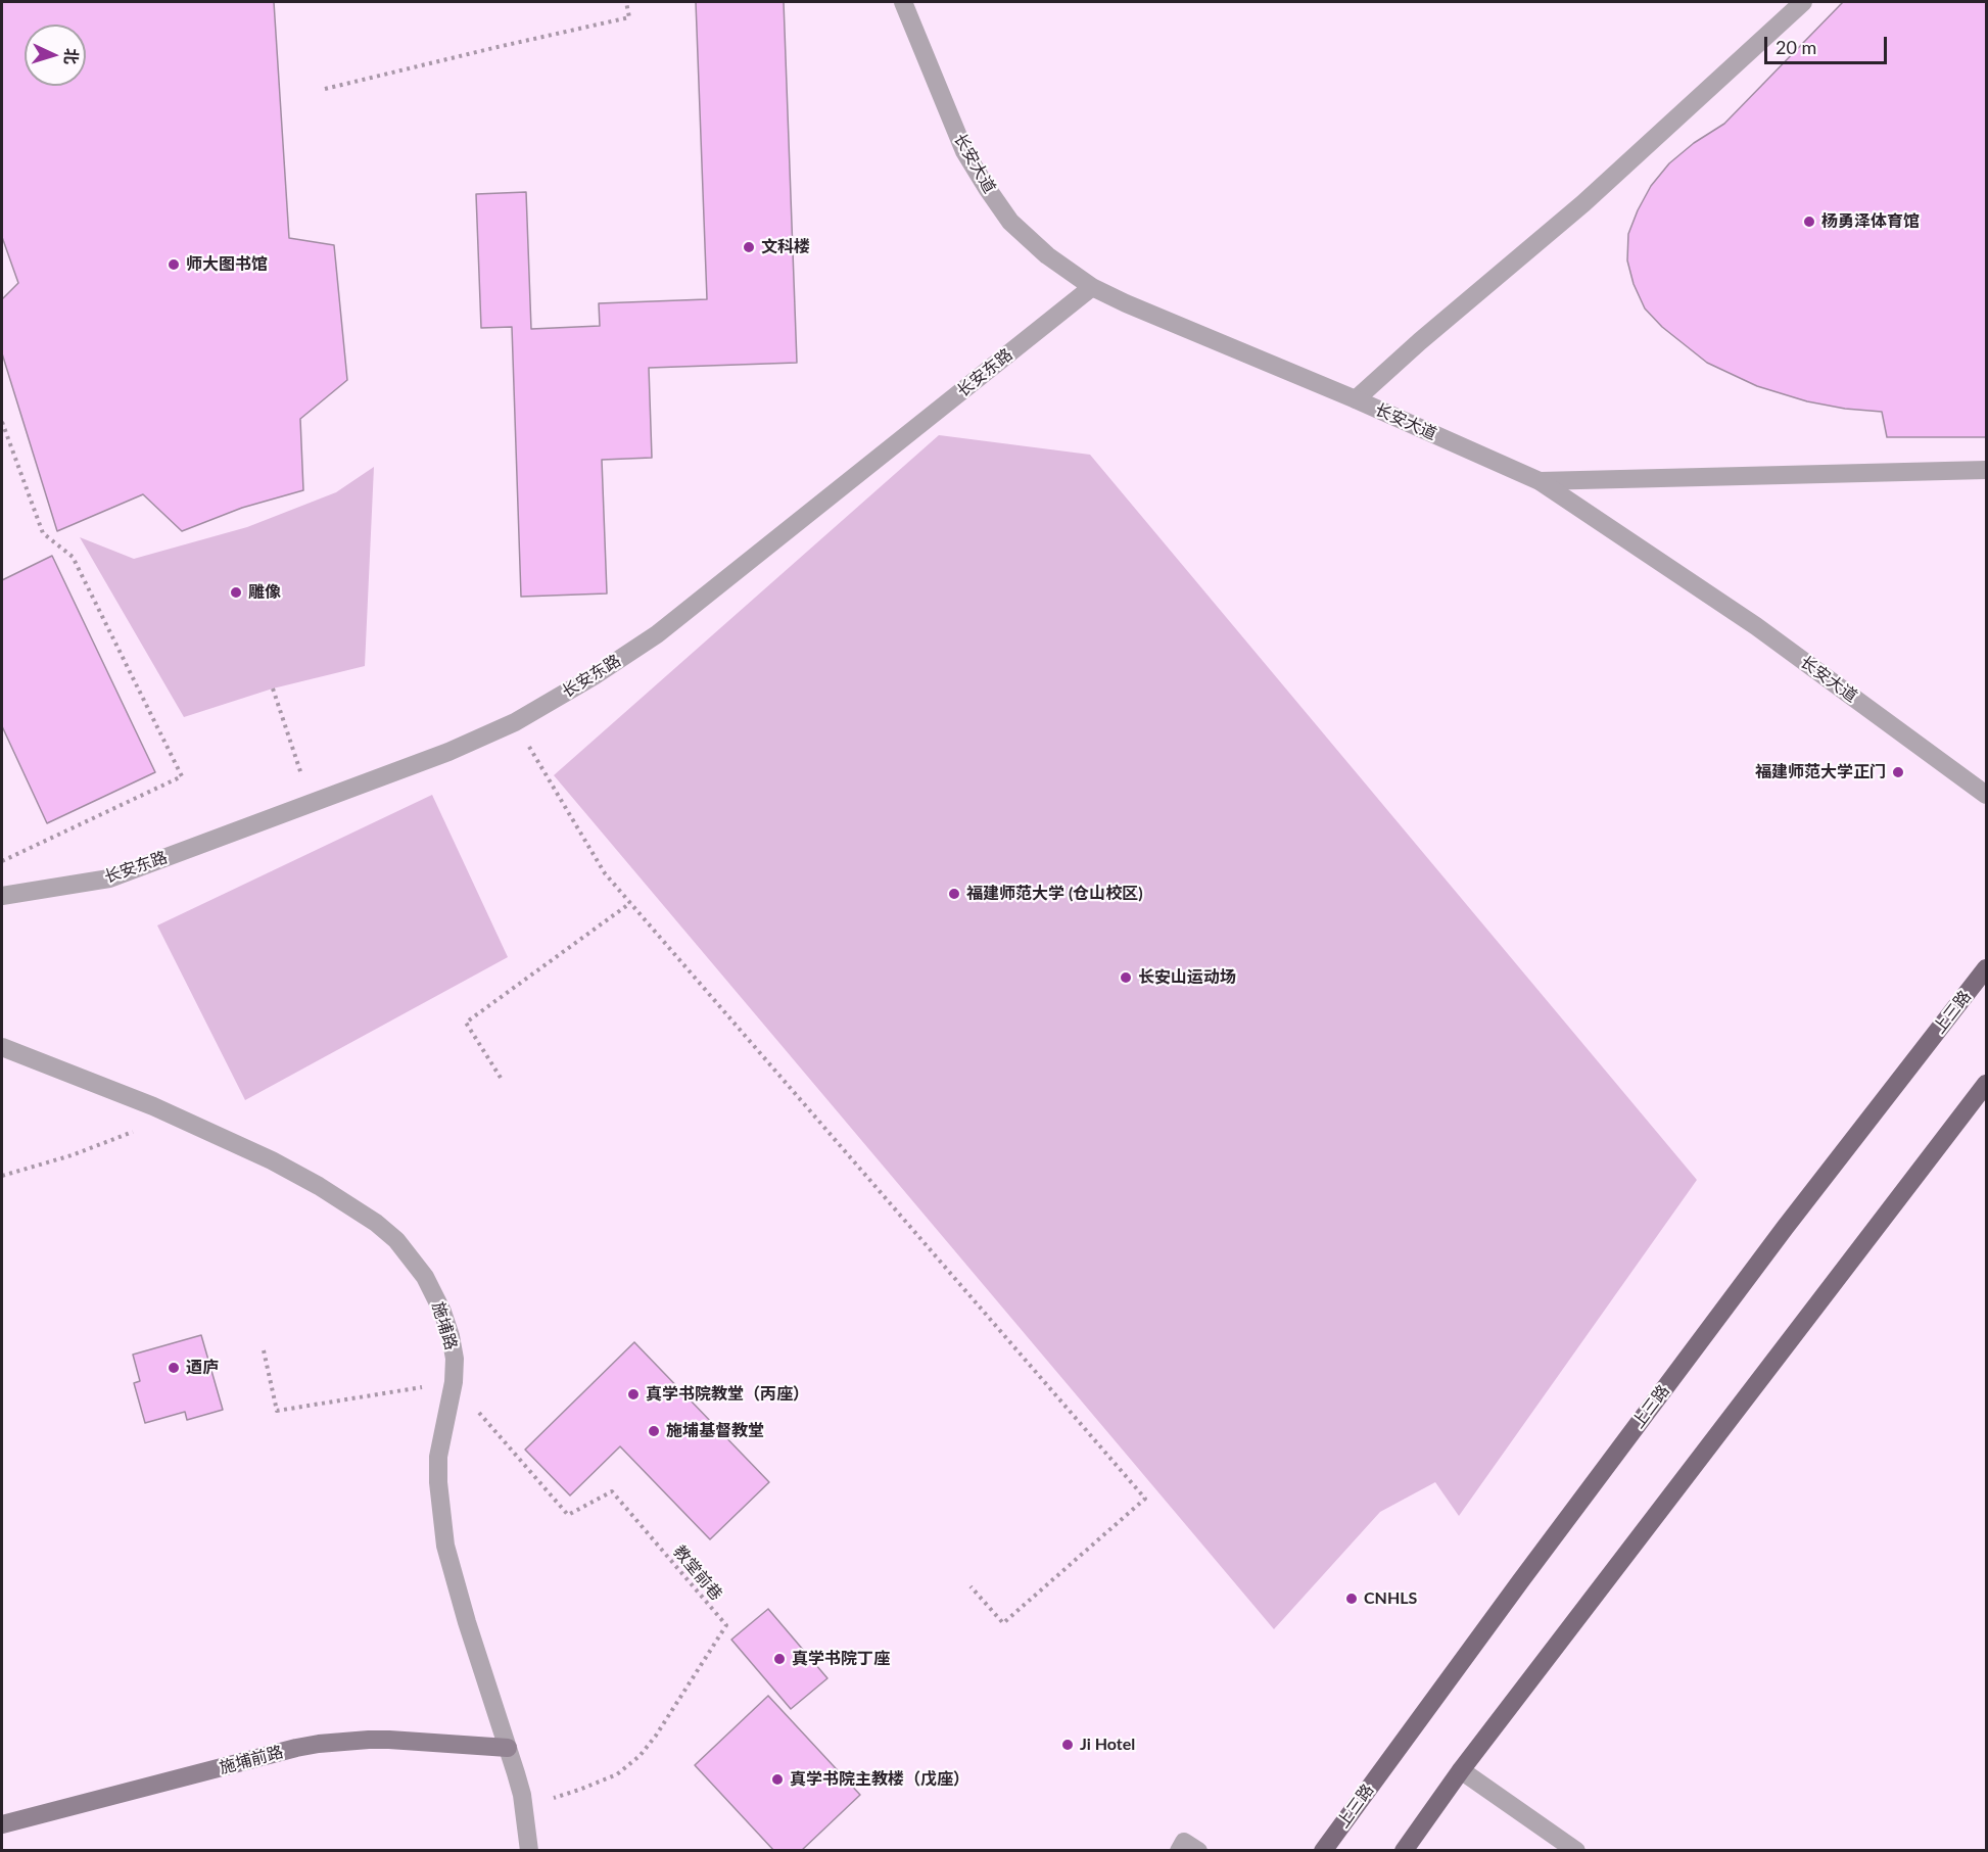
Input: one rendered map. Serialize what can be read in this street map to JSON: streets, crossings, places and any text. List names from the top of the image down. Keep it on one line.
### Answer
{"streets":{"main road":["上三路"],"street":["长安大道","长安东路","施埔路","施埔前路"],"path":["教堂前巷"]},"crossings":[["长安大道","长安东路"],["施埔路","教堂前巷"],["施埔路","施埔前路"]],"places":["杨勇泽体育馆","文科楼","师大图书馆","雕像","福建师范大学正门","福建师范大学 (仓山校区)","长安山运动场","迺庐","真学书院教堂（丙座）","施埔基督教堂","CNHLS","真学书院丁座","Ji Hotel","真学书院主教楼（戊座）"],"scale_bar":"20 m","north":"right"}
